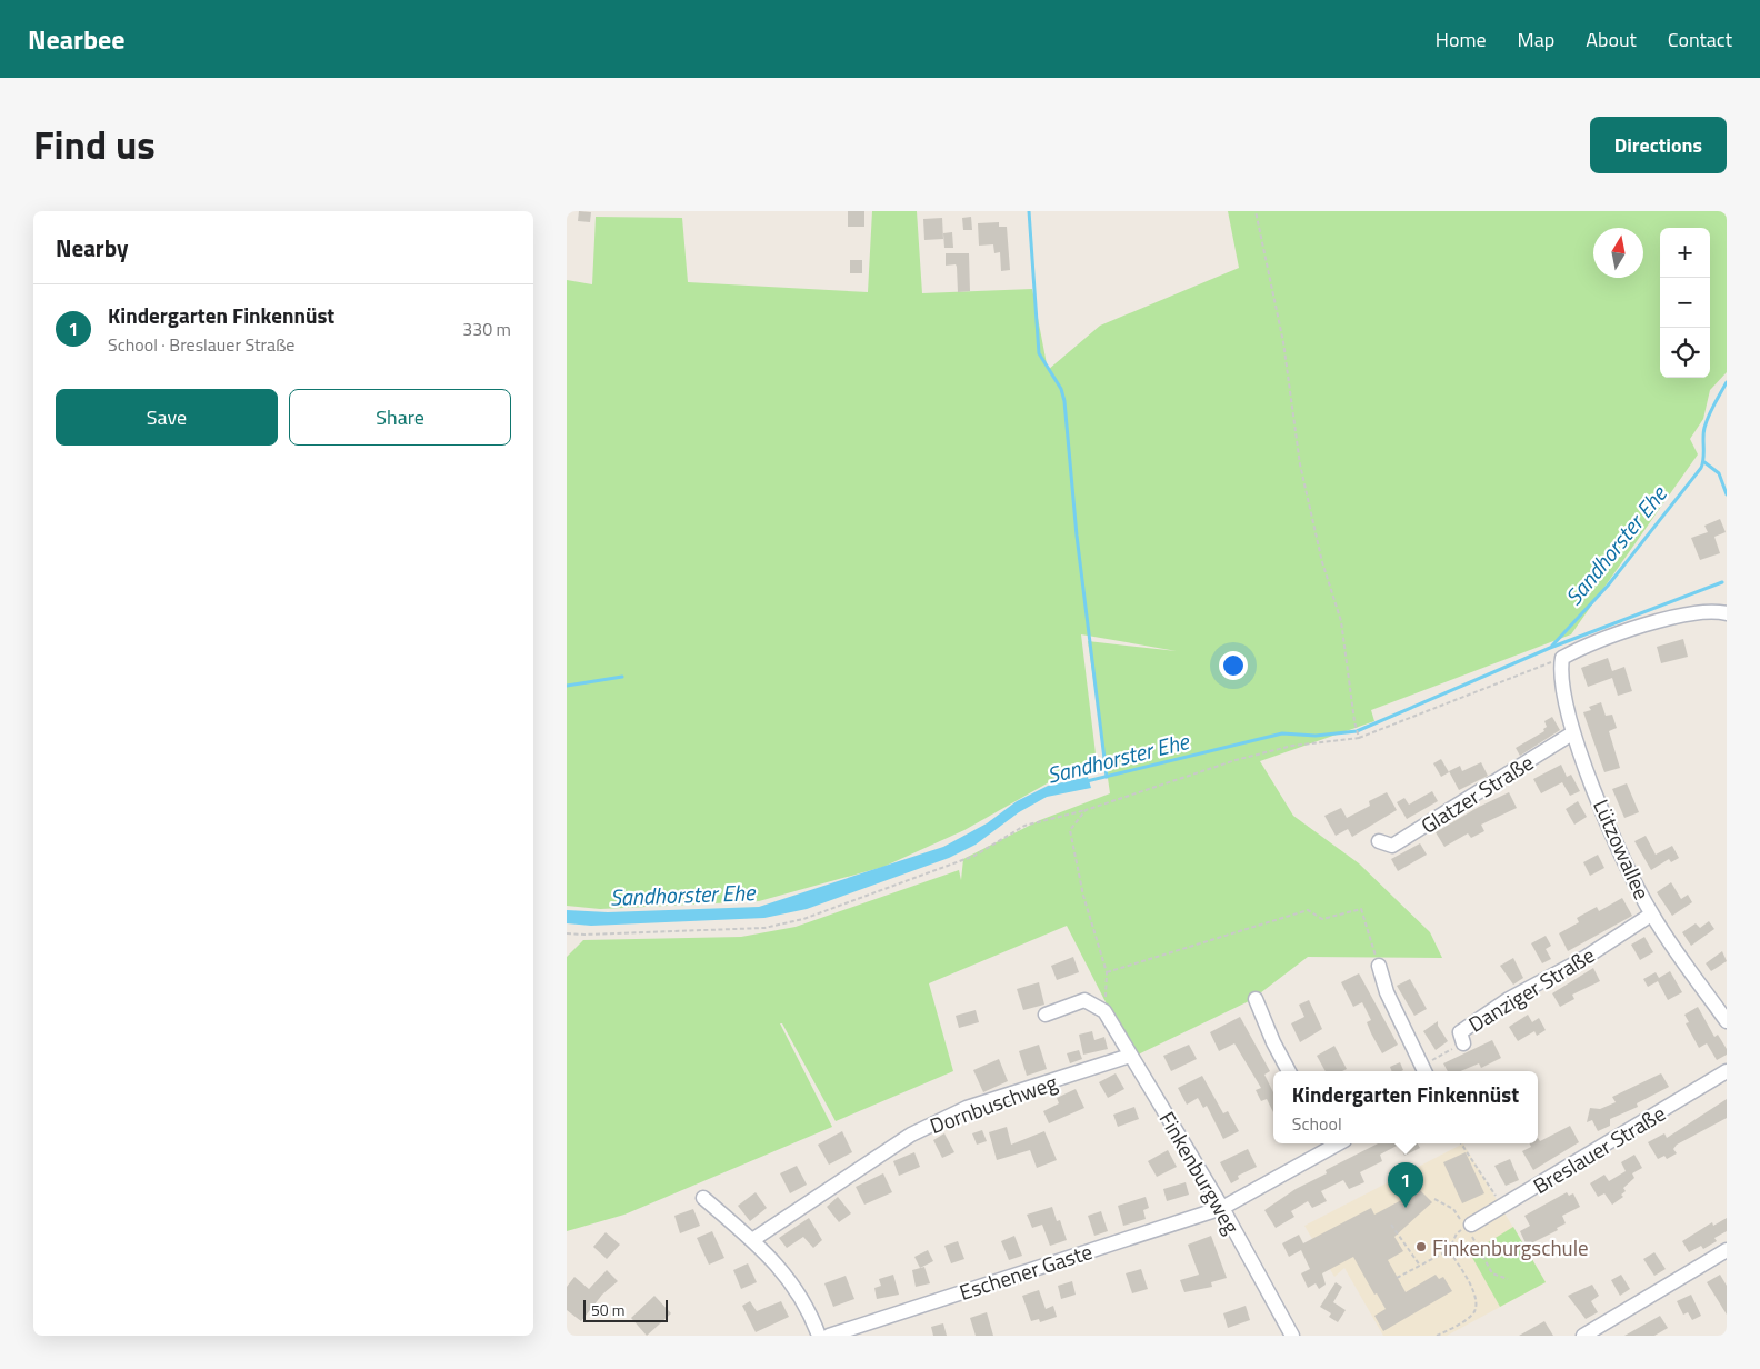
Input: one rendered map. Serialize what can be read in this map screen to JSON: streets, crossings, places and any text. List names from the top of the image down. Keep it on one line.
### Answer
{"streets":{"street":["Glatzer Straße","Lützowallee","Danziger Straße","Dornbuschweg","Breslauer Straße","Finkenburgweg","Eschener Gaste"]},"crossings":[["Glatzer Straße","Lützowallee"],["Lützowallee","Danziger Straße"],["Dornbuschweg","Finkenburgweg"],["Finkenburgweg","Eschener Gaste"]],"water":["Sandhorster Ehe"],"places":["Finkenburgschule"],"scale_bar":"50 m","north":"top","page":{"header":"Nearbee","nav":["Home","Map","About","Contact"],"title":"Find us","buttons":["Directions",["Save","Share"]],"heading":"Nearby","map_buttons":["+","−"],"list":[{"mark":"1","name":"Kindergarten Finkennüst","note":"School · Breslauer Straße","value":"330 m"}],"popup":["Kindergarten Finkennüst","School"],"pins":"1","scale":"50 m"}}
